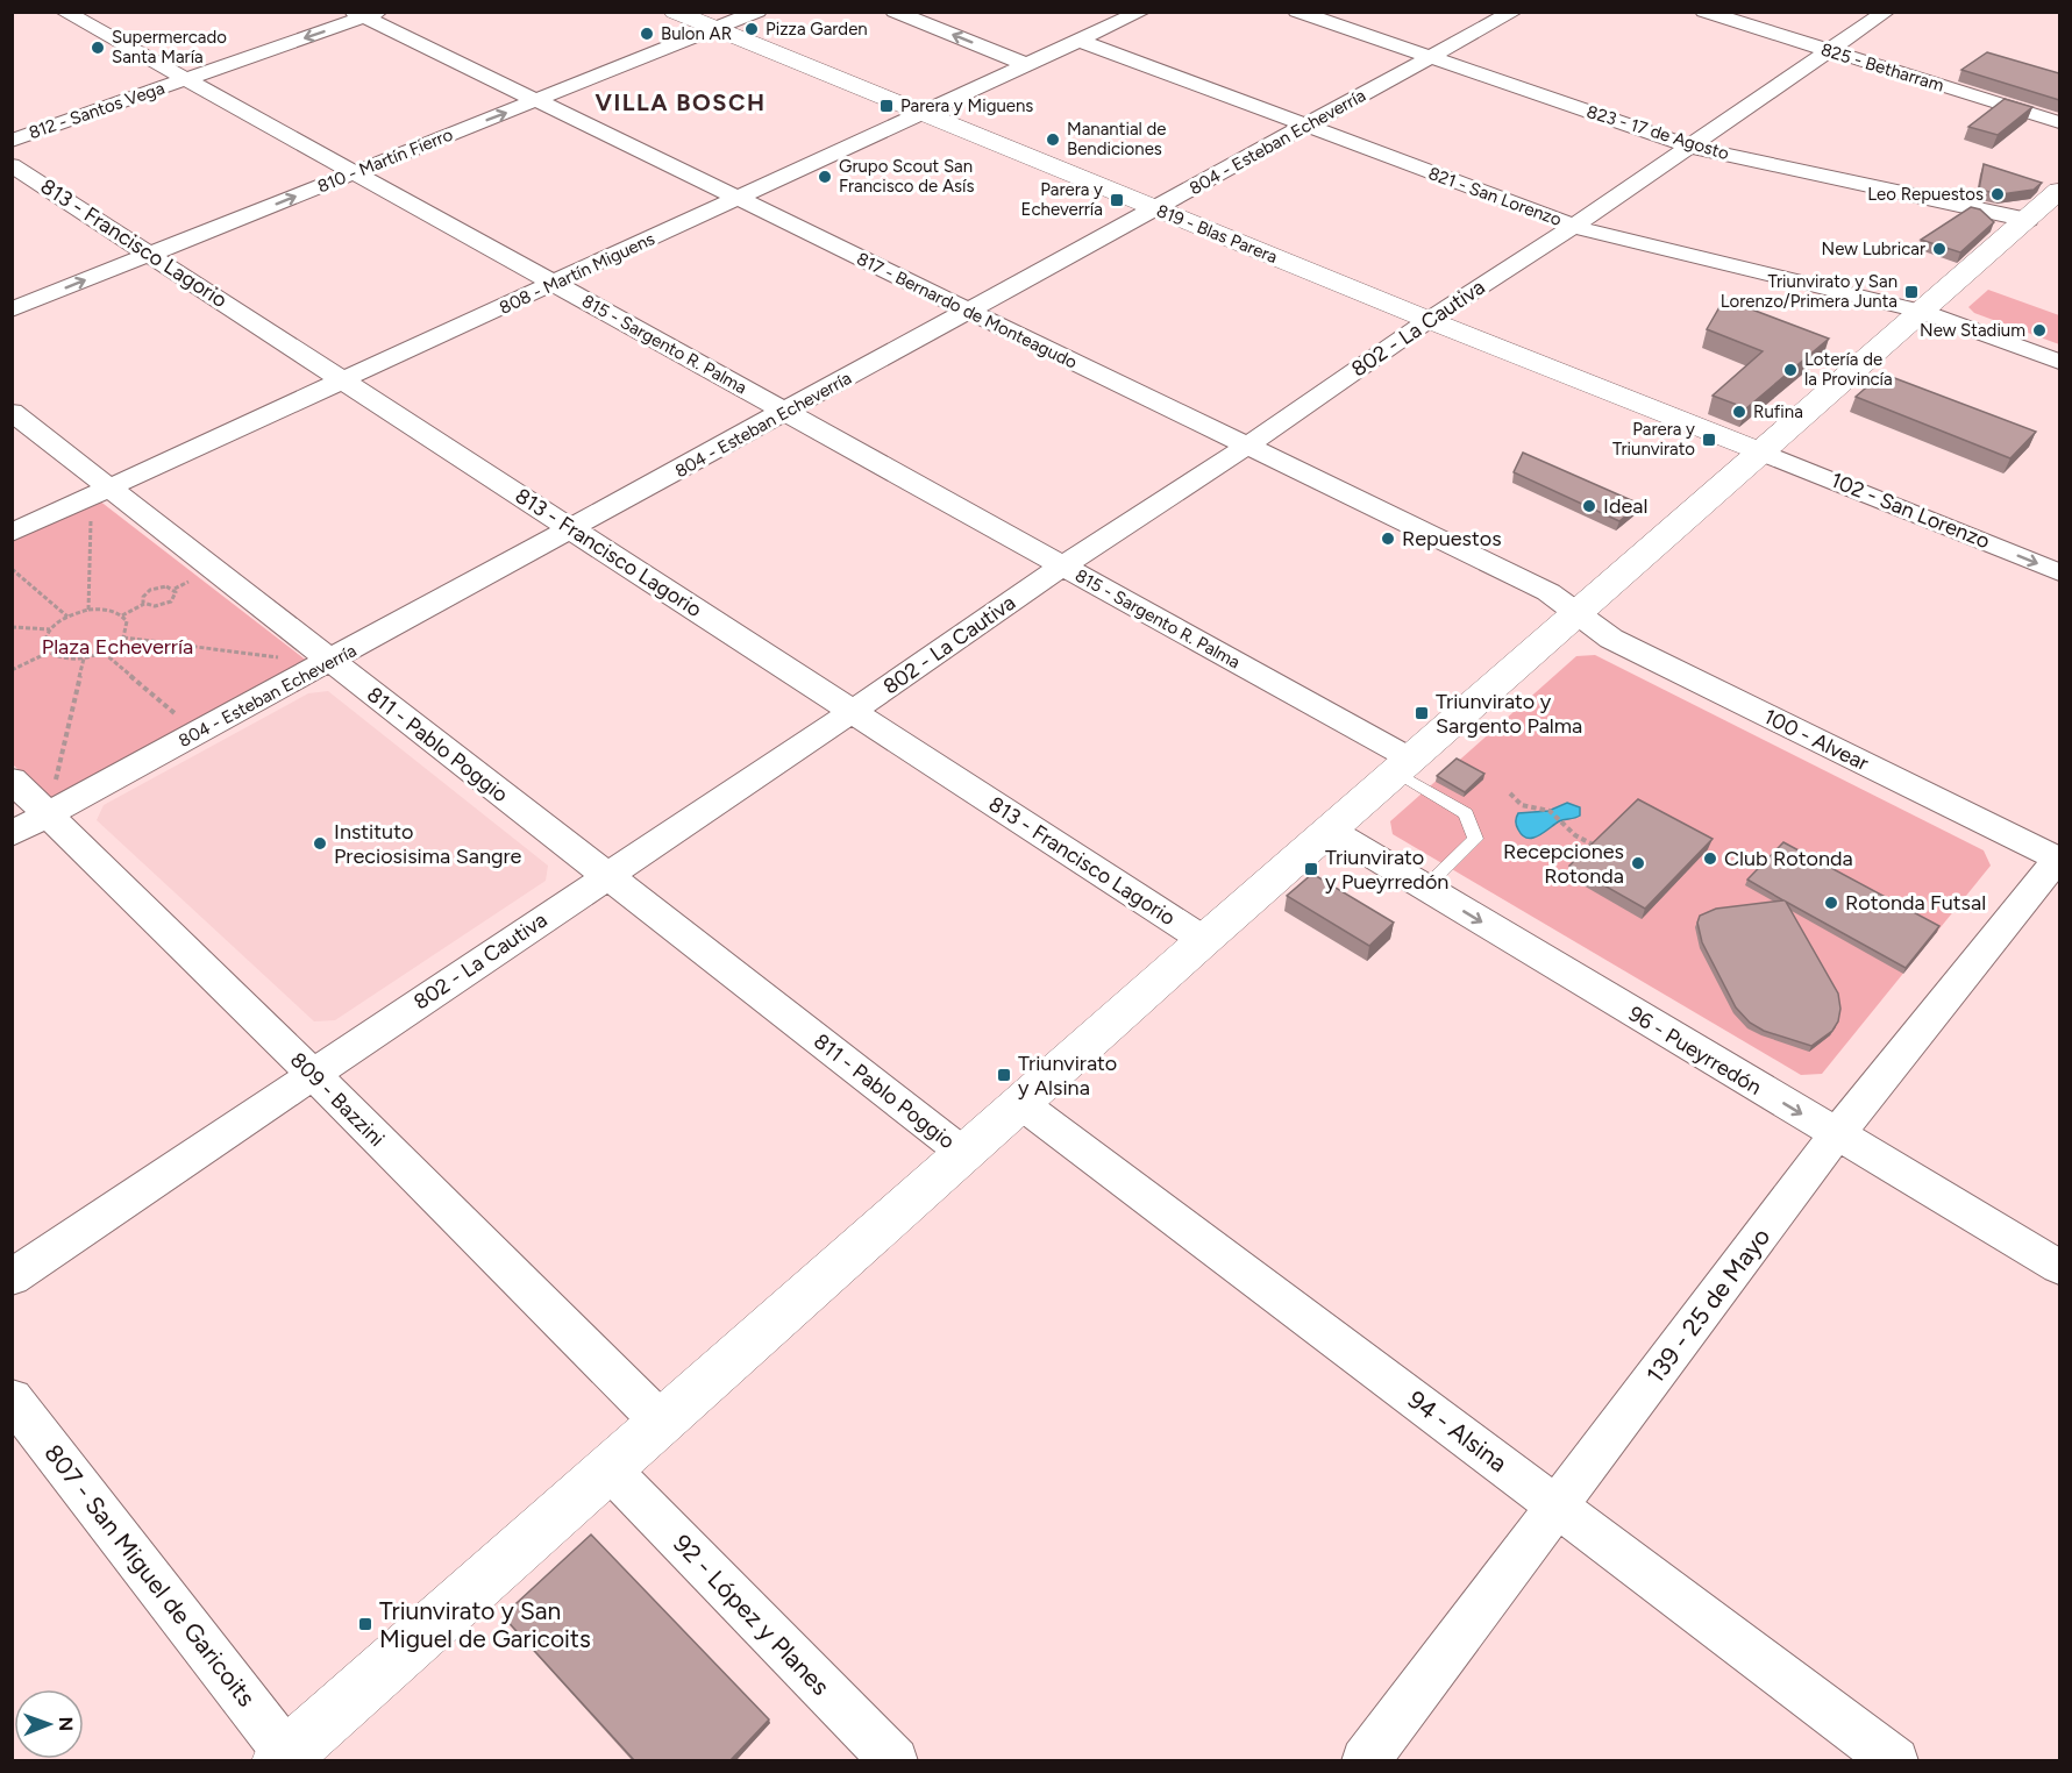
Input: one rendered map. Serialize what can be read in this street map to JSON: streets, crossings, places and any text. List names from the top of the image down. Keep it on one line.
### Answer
{"streets":{"main road":["819 - Blas Parera"],"street":["825 - Betharram","812 - Santos Vega","823 - 17 de Agosto","804 - Esteban Echeverría","810 - Martín Fierro","821 - San Lorenzo","813 - Francisco Lagorio","808 - Martín Miguens","817 - Bernardo de Monteagudo","802 - La Cautiva","815 - Sargento R. Palma","102 - San Lorenzo","100 - Alvear","811 - Pablo Poggio","96 - Pueyrredón","809 - Bazzini","139 - 25 de Mayo","94 - Alsina","807 - San Miguel de Garicoits","92 - López y Planes"]},"crossings":[["825 - Betharram","802 - La Cautiva"],["812 - Santos Vega","817 - Bernardo de Monteagudo"],["812 - Santos Vega","815 - Sargento R. Palma"],["823 - 17 de Agosto","804 - Esteban Echeverría"],["823 - 17 de Agosto","802 - La Cautiva"],["804 - Esteban Echeverría","821 - San Lorenzo"],["804 - Esteban Echeverría","819 - Blas Parera"],["804 - Esteban Echeverría","813 - Francisco Lagorio"],["804 - Esteban Echeverría","817 - Bernardo de Monteagudo"],["804 - Esteban Echeverría","815 - Sargento R. Palma"],["804 - Esteban Echeverría","811 - Pablo Poggio"],["804 - Esteban Echeverría","809 - Bazzini"],["810 - Martín Fierro","819 - Blas Parera"],["810 - Martín Fierro","813 - Francisco Lagorio"],["810 - Martín Fierro","817 - Bernardo de Monteagudo"],["810 - Martín Fierro","815 - Sargento R. Palma"],["821 - San Lorenzo","808 - Martín Miguens"],["821 - San Lorenzo","802 - La Cautiva"],["819 - Blas Parera","808 - Martín Miguens"],["819 - Blas Parera","802 - La Cautiva"],["819 - Blas Parera","102 - San Lorenzo"],["813 - Francisco Lagorio","808 - Martín Miguens"],["813 - Francisco Lagorio","802 - La Cautiva"],["808 - Martín Miguens","817 - Bernardo de Monteagudo"],["808 - Martín Miguens","815 - Sargento R. Palma"],["808 - Martín Miguens","811 - Pablo Poggio"],["817 - Bernardo de Monteagudo","802 - La Cautiva"],["817 - Bernardo de Monteagudo","100 - Alvear"],["802 - La Cautiva","815 - Sargento R. Palma"],["802 - La Cautiva","811 - Pablo Poggio"],["802 - La Cautiva","809 - Bazzini"],["100 - Alvear","139 - 25 de Mayo"],["96 - Pueyrredón","139 - 25 de Mayo"],["139 - 25 de Mayo","94 - Alsina"]],"one_way":["812 - Santos Vega","810 - Martín Fierro","102 - San Lorenzo","96 - Pueyrredón"],"districts":["VILLA BOSCH"],"parks":["Plaza Echeverría"],"places":{"other":["Pizza Garden","Bulon AR","Supermercado Santa María","Manantial de Bendiciones","Grupo Scout San Francisco de Asís","Leo Repuestos","New Lubricar","New Stadium","Lotería de la Provincía","Rufina","Ideal","Repuestos","Instituto Preciosisima Sangre","Club Rotonda","Recepciones Rotonda","Rotonda Futsal"],"transit":["Parera y Miguens","Parera y Echeverría","Triunvirato y San Lorenzo/Primera Junta","Parera y Triunvirato","Triunvirato y Sargento Palma","Triunvirato y Pueyrredón","Triunvirato y Alsina","Triunvirato y San Miguel de Garicoits"]},"north":"right"}
